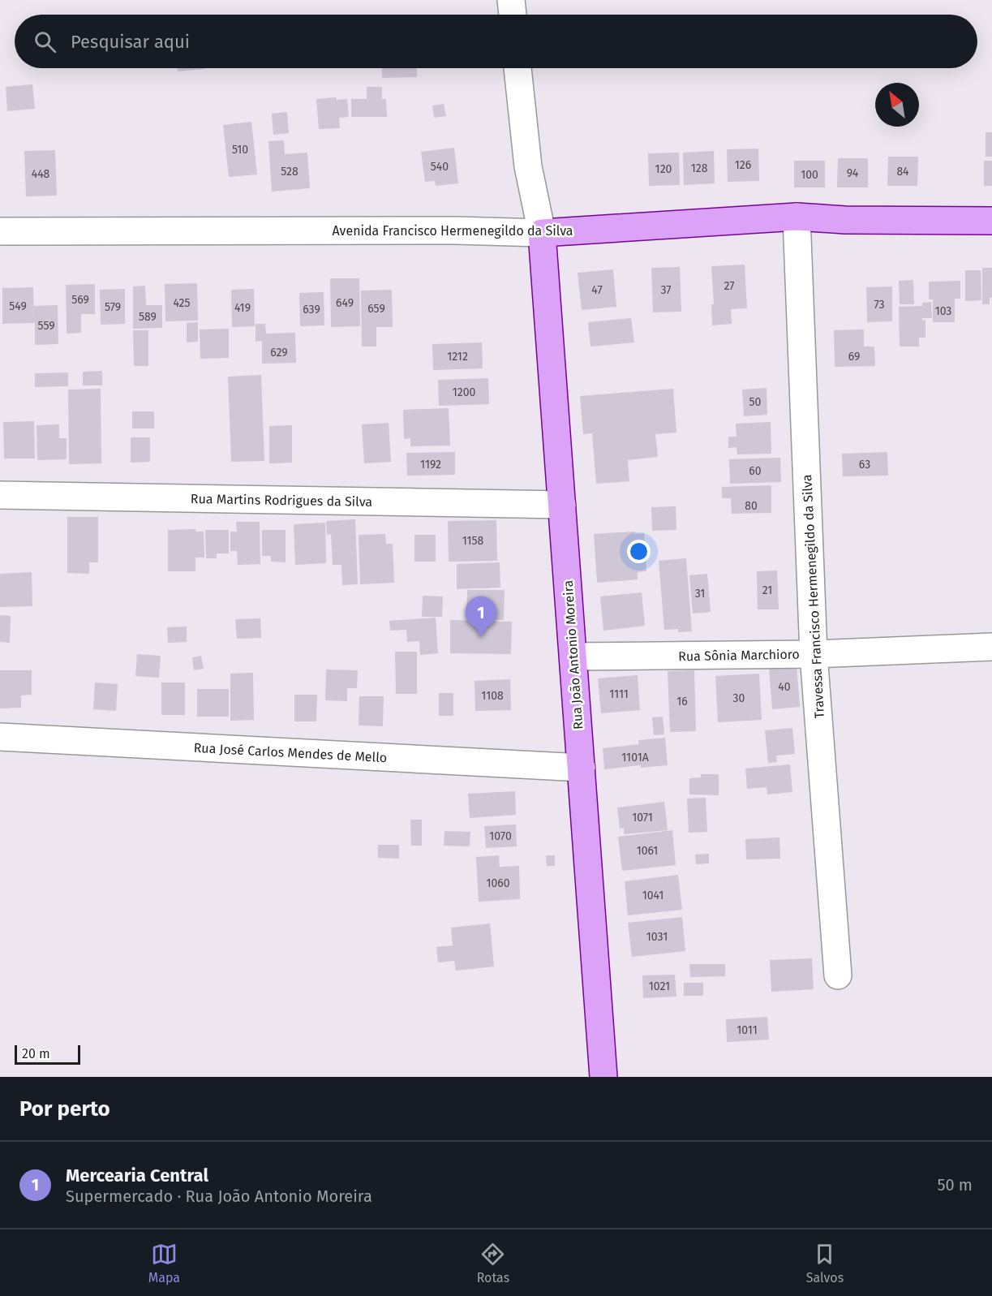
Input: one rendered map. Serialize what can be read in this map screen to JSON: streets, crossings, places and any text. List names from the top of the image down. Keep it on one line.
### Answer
{"streets":{"main road":["Avenida Francisco Hermenegildo da Silva","Rua João Antonio Moreira"],"street":["Rua Martins Rodrigues da Silva","Travessa Francisco Hermenegildo da Silva","Rua Sônia Marchioro","Rua José Carlos Mendes de Mello"]},"crossings":[["Avenida Francisco Hermenegildo da Silva","Travessa Francisco Hermenegildo da Silva"],["Avenida Francisco Hermenegildo da Silva","Rua João Antonio Moreira"],["Rua Martins Rodrigues da Silva","Rua João Antonio Moreira"],["Travessa Francisco Hermenegildo da Silva","Rua Sônia Marchioro"],["Rua João Antonio Moreira","Rua Sônia Marchioro"],["Rua João Antonio Moreira","Rua José Carlos Mendes de Mello"]],"house_numbers":["510","126","540","128","120","528","84","94","448","100","27","47","37","569","425","649","73","549","579","419","659","639","103","589","559","629","1212","69","1200","50","1192","63","60","80","1158","21","31","40","1111","1108","30","16","1101A","1071","1070","1061","1060","1041","1031","1021","1011"],"scale_bar":"20 m","north":"top left","page":{"search":"Pesquisar aqui","pins":"1","scale":"20 m","heading":"Por perto","list":[{"mark":"1","name":"Mercearia Central","note":"Supermercado · Rua João Antonio Moreira","value":"50 m"}],"nav":["Mapa","Rotas","Salvos"]}}
